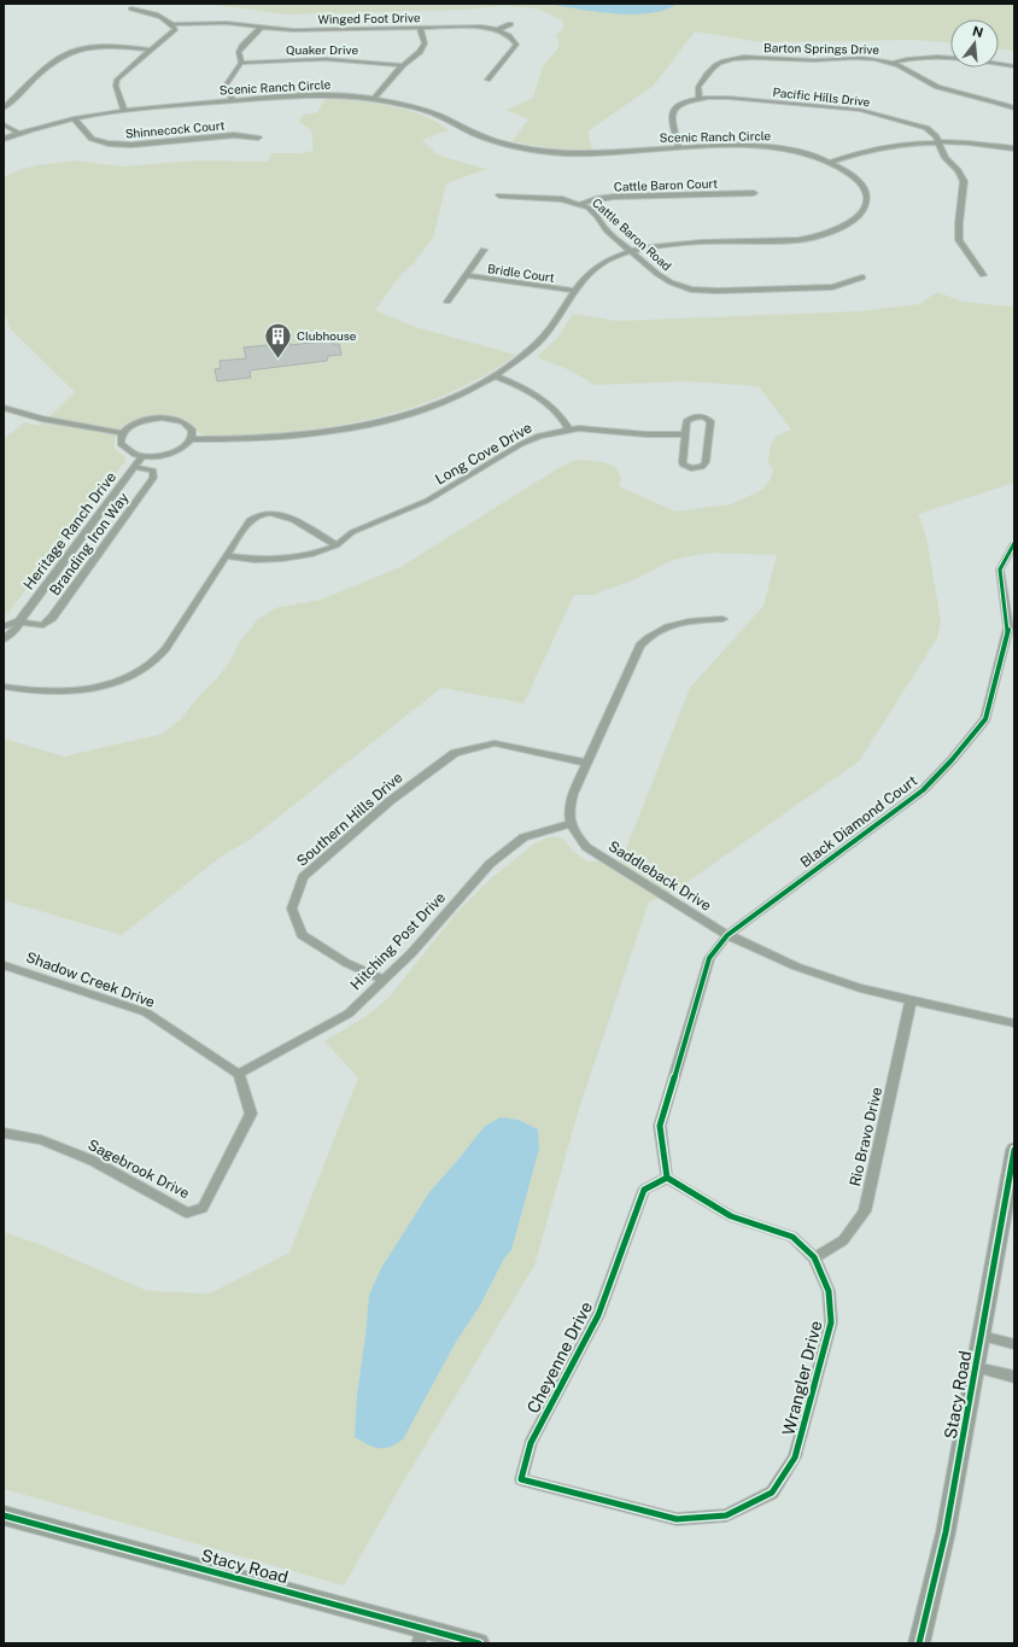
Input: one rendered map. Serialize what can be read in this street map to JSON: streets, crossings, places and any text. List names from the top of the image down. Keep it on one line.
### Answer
{"streets":{"main road":["Stacy Road"],"street":["Winged Foot Drive","Barton Springs Drive","Quaker Drive","Scenic Ranch Circle","Pacific Hills Drive","Shinnecock Court","Cattle Baron Court","Cattle Baron Road","Bridle Court","Long Cove Drive","Heritage Ranch Drive","Branding Iron Way","Southern Hills Drive","Black Diamond Court","Saddleback Drive","Hitching Post Drive","Shadow Creek Drive","Rio Bravo Drive","Sagebrook Drive","Cheyenne Drive","Wrangler Drive"]},"crossings":[["Barton Springs Drive","Pacific Hills Drive"],["Scenic Ranch Circle","Pacific Hills Drive"],["Scenic Ranch Circle","Shinnecock Court"],["Scenic Ranch Circle","Cattle Baron Road"],["Scenic Ranch Circle","Bridle Court"],["Cattle Baron Court","Cattle Baron Road"],["Heritage Ranch Drive","Branding Iron Way"],["Southern Hills Drive","Hitching Post Drive"],["Black Diamond Court","Saddleback Drive"],["Saddleback Drive","Hitching Post Drive"],["Saddleback Drive","Rio Bravo Drive"],["Hitching Post Drive","Shadow Creek Drive"],["Hitching Post Drive","Sagebrook Drive"],["Shadow Creek Drive","Sagebrook Drive"],["Rio Bravo Drive","Wrangler Drive"],["Cheyenne Drive","Wrangler Drive"]],"places":{"building":["Clubhouse"]},"north":"top"}
